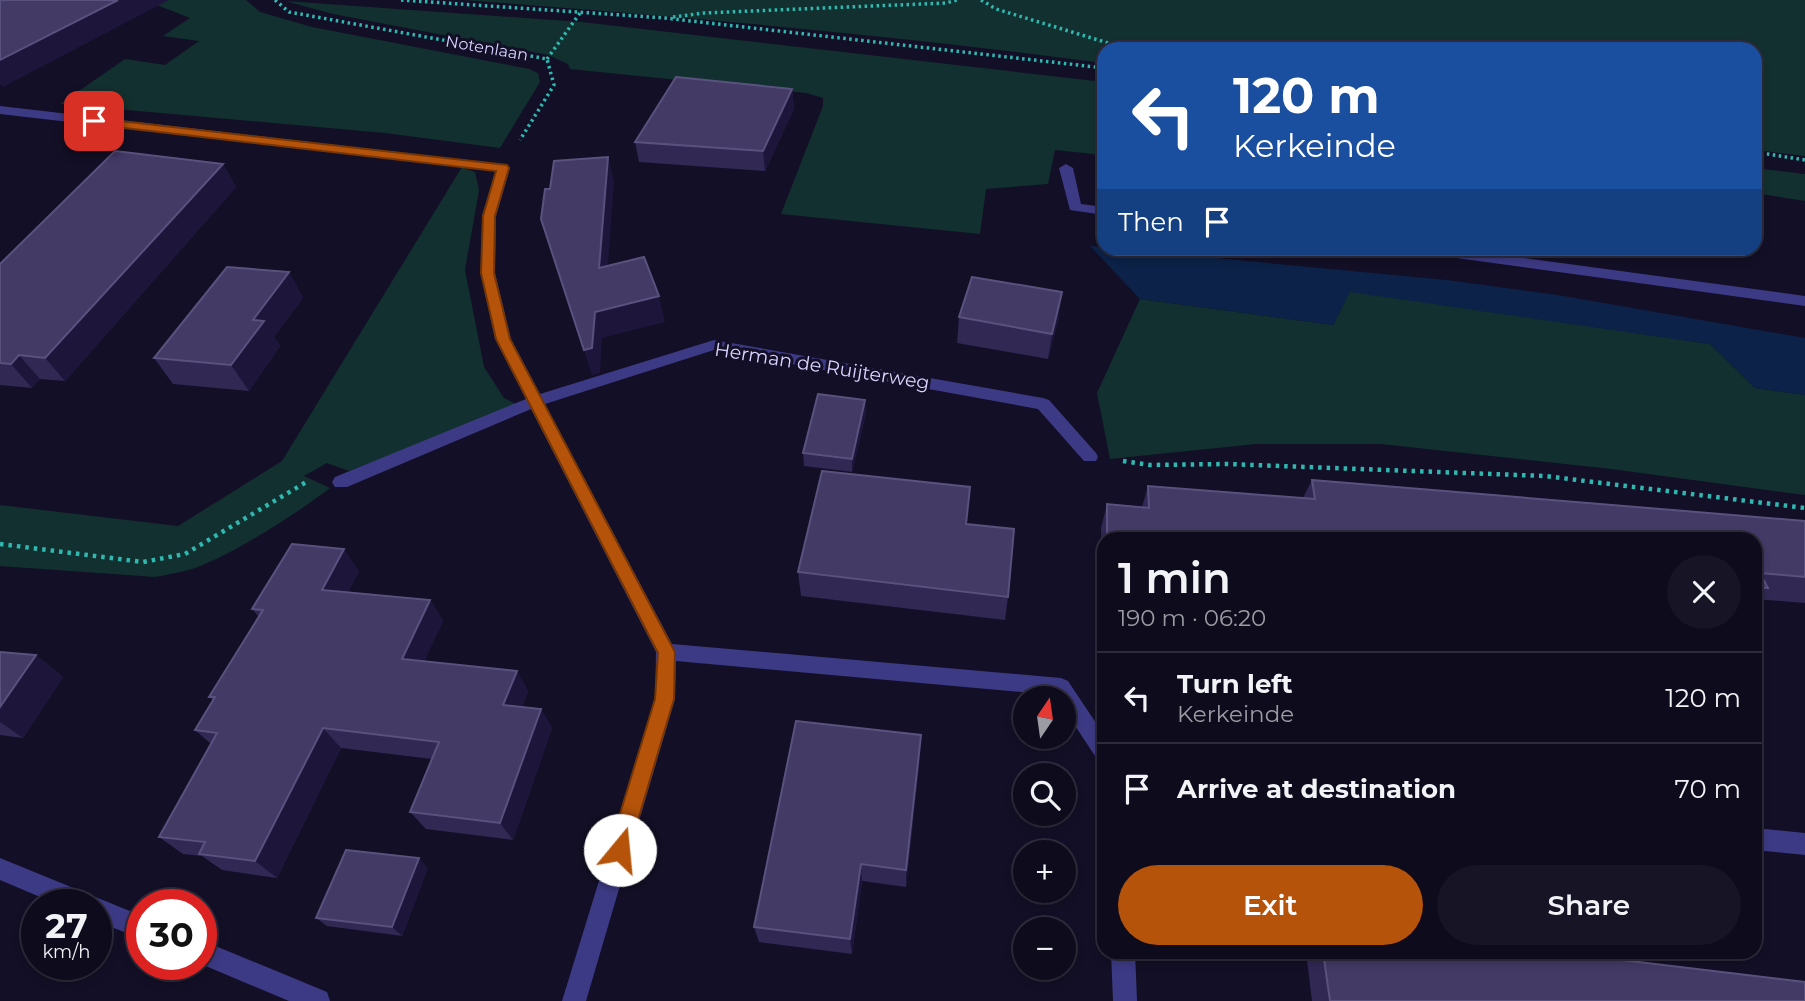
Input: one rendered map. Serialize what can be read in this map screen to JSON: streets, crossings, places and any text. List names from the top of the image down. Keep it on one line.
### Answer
{"streets":{"street":["Herman de Ruijterweg"],"path":["Notenlaan"]},"north":"top","page":{"turn":["120 m","Kerkeinde"],"then":"Then","heading":["1 min","190 m · 06:20"],"list":[{"name":"Turn left","note":"Kerkeinde","value":"120 m"},{"name":"Arrive at destination","value":"70 m"}],"map_buttons":["+","−"],"buttons":["Exit","Share"],"speed":"27 km/h","limit":"30"}}
